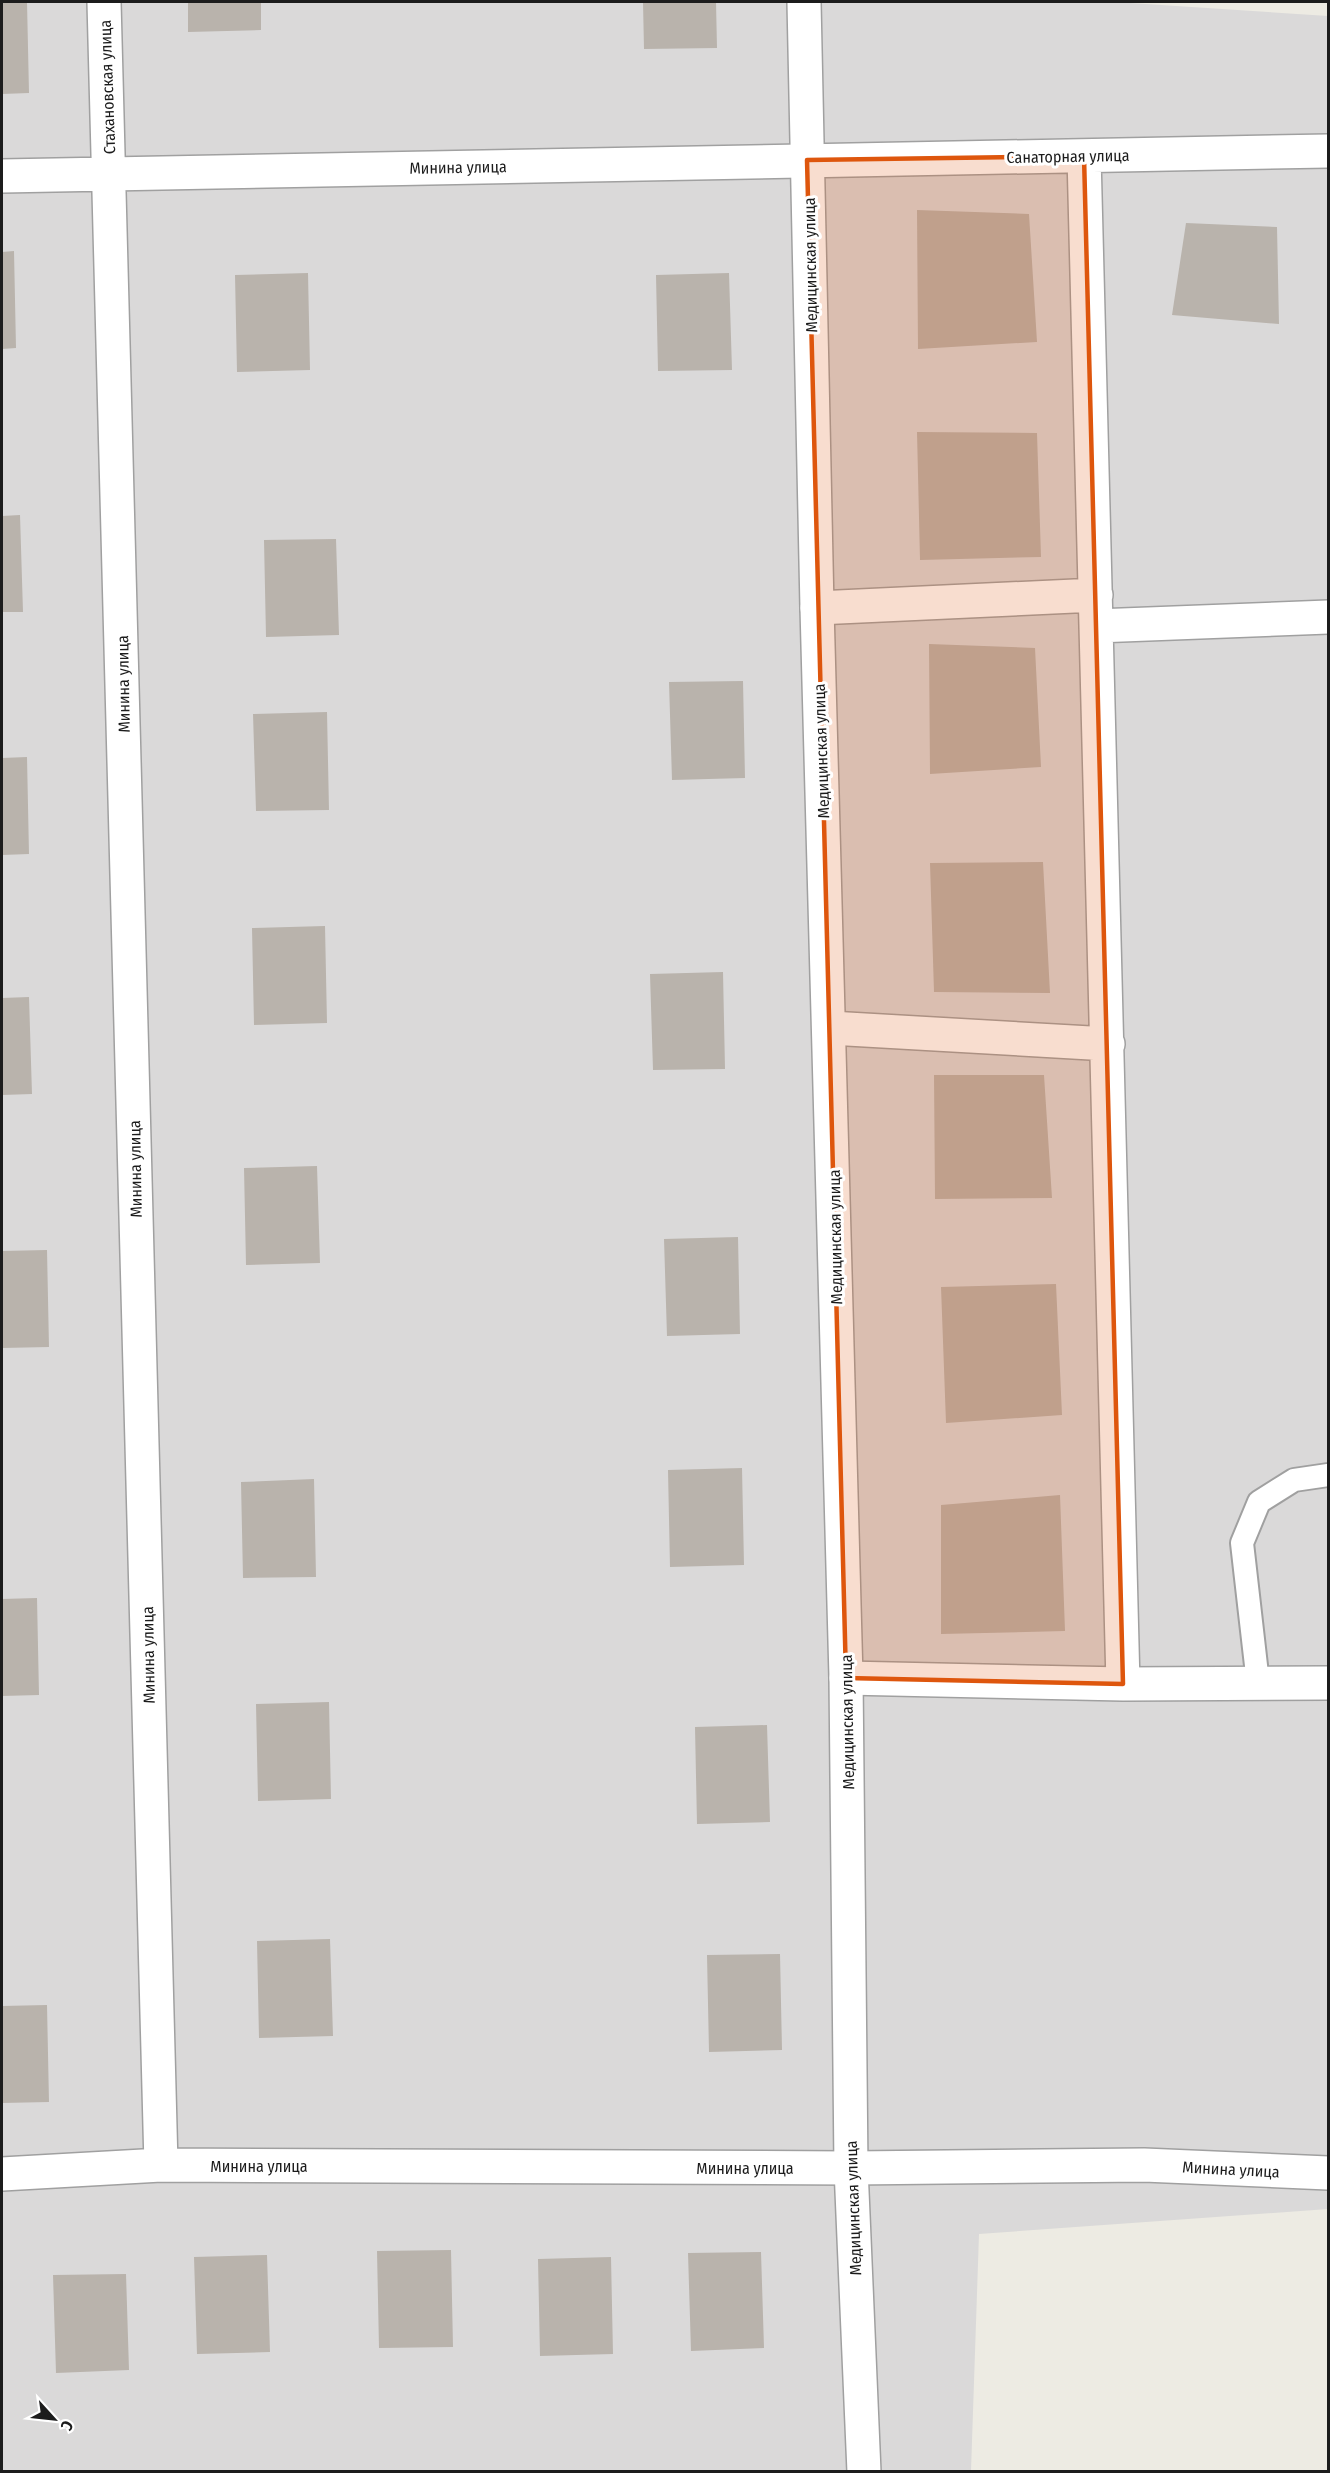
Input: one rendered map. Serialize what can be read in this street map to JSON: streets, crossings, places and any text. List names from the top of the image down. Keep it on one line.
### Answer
{"streets":{"street":["Стахановская улица","Санаторная улица","Минина улица","Медицинская улица"]},"crossings":[["Стахановская улица","Минина улица"],["Санаторная улица","Минина улица"],["Санаторная улица","Медицинская улица"],["Минина улица","Медицинская улица"]],"north":"bottom right"}
